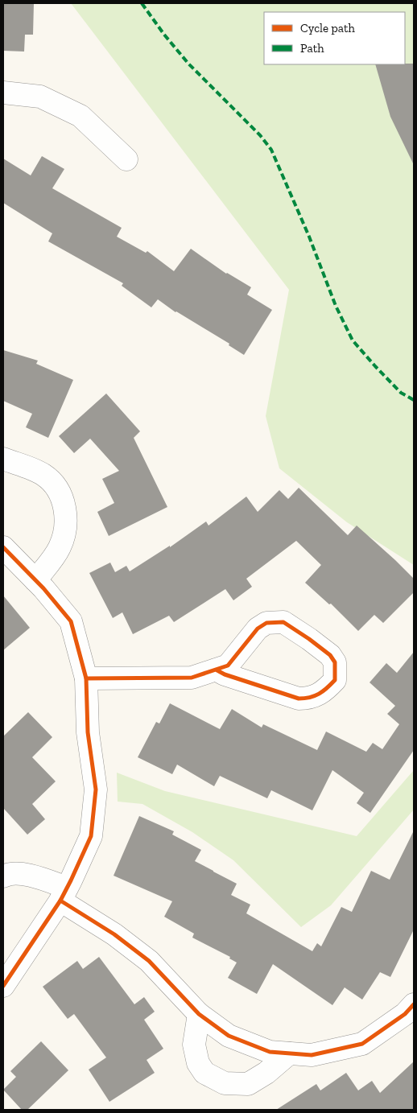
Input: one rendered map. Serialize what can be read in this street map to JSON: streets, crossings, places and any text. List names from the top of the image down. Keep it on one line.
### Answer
{"legend":["Cycle path","Path"]}
